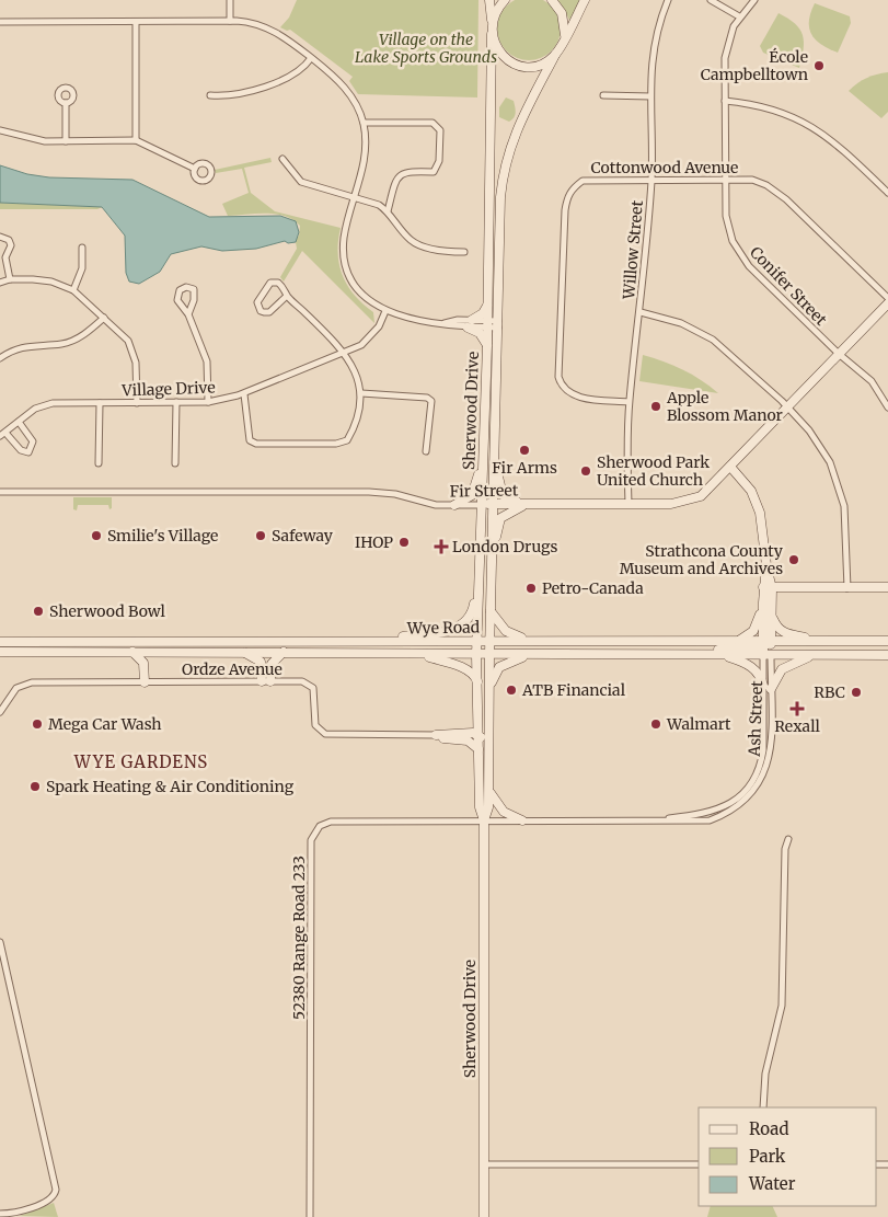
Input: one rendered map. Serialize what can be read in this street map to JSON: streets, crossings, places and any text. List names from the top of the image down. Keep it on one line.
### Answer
{"streets":{"main road":["Sherwood Drive","Fir Street","Wye Road","Ash Street"],"street":["Cottonwood Avenue","Willow Street","Conifer Street","Village Drive","Ordze Avenue","52380 Range Road 233"]},"crossings":[["Cottonwood Avenue","Willow Street"],["Cottonwood Avenue","Conifer Street"],["Willow Street","Fir Street"],["Conifer Street","Fir Street"],["Sherwood Drive","Fir Street"],["Sherwood Drive","Wye Road"],["Sherwood Drive","Ash Street"],["Sherwood Drive","52380 Range Road 233"],["Fir Street","Ash Street"],["Wye Road","Ash Street"],["Ash Street","52380 Range Road 233"]],"districts":["WYE GARDENS"],"parks":["Village on the Lake Sports Grounds"],"places":{"other":["École Campbelltown","Apple Blossom Manor","Fir Arms","Sherwood Park United Church","Smilie's Village","Safeway","IHOP","Strathcona County Museum and Archives","Petro-Canada","Sherwood Bowl","ATB Financial","RBC","Mega Car Wash","Walmart","Spark Heating & Air Conditioning"],"health":["London Drugs","Rexall"]},"legend":["Road","Park","Water"]}
